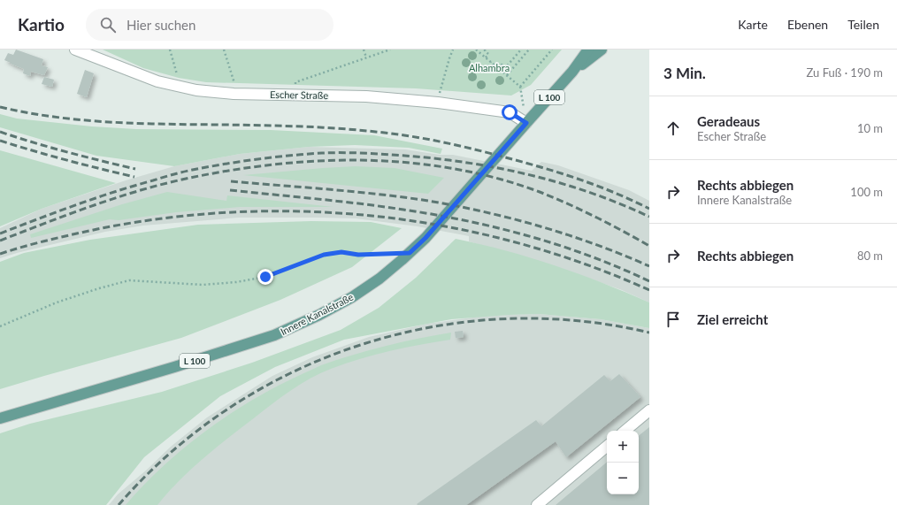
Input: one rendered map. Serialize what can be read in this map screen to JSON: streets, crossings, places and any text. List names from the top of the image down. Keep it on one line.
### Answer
{"streets":{"main road":["L 100","Innere Kanalstraße"],"street":["Escher Straße"]},"crossings":[["Escher Straße","Innere Kanalstraße"]],"parks":["Alhambra"],"page":{"header":"Kartio","search":"Hier suchen","nav":["Karte","Ebenen","Teilen"],"heading":["3 Min.","Zu Fuß · 190 m"],"list":[["Geradeaus","Escher Straße","10 m"],["Rechts abbiegen","Innere Kanalstraße","100 m"],["Rechts abbiegen","80 m"],"Ziel erreicht"],"map_buttons":["+","−"]}}
